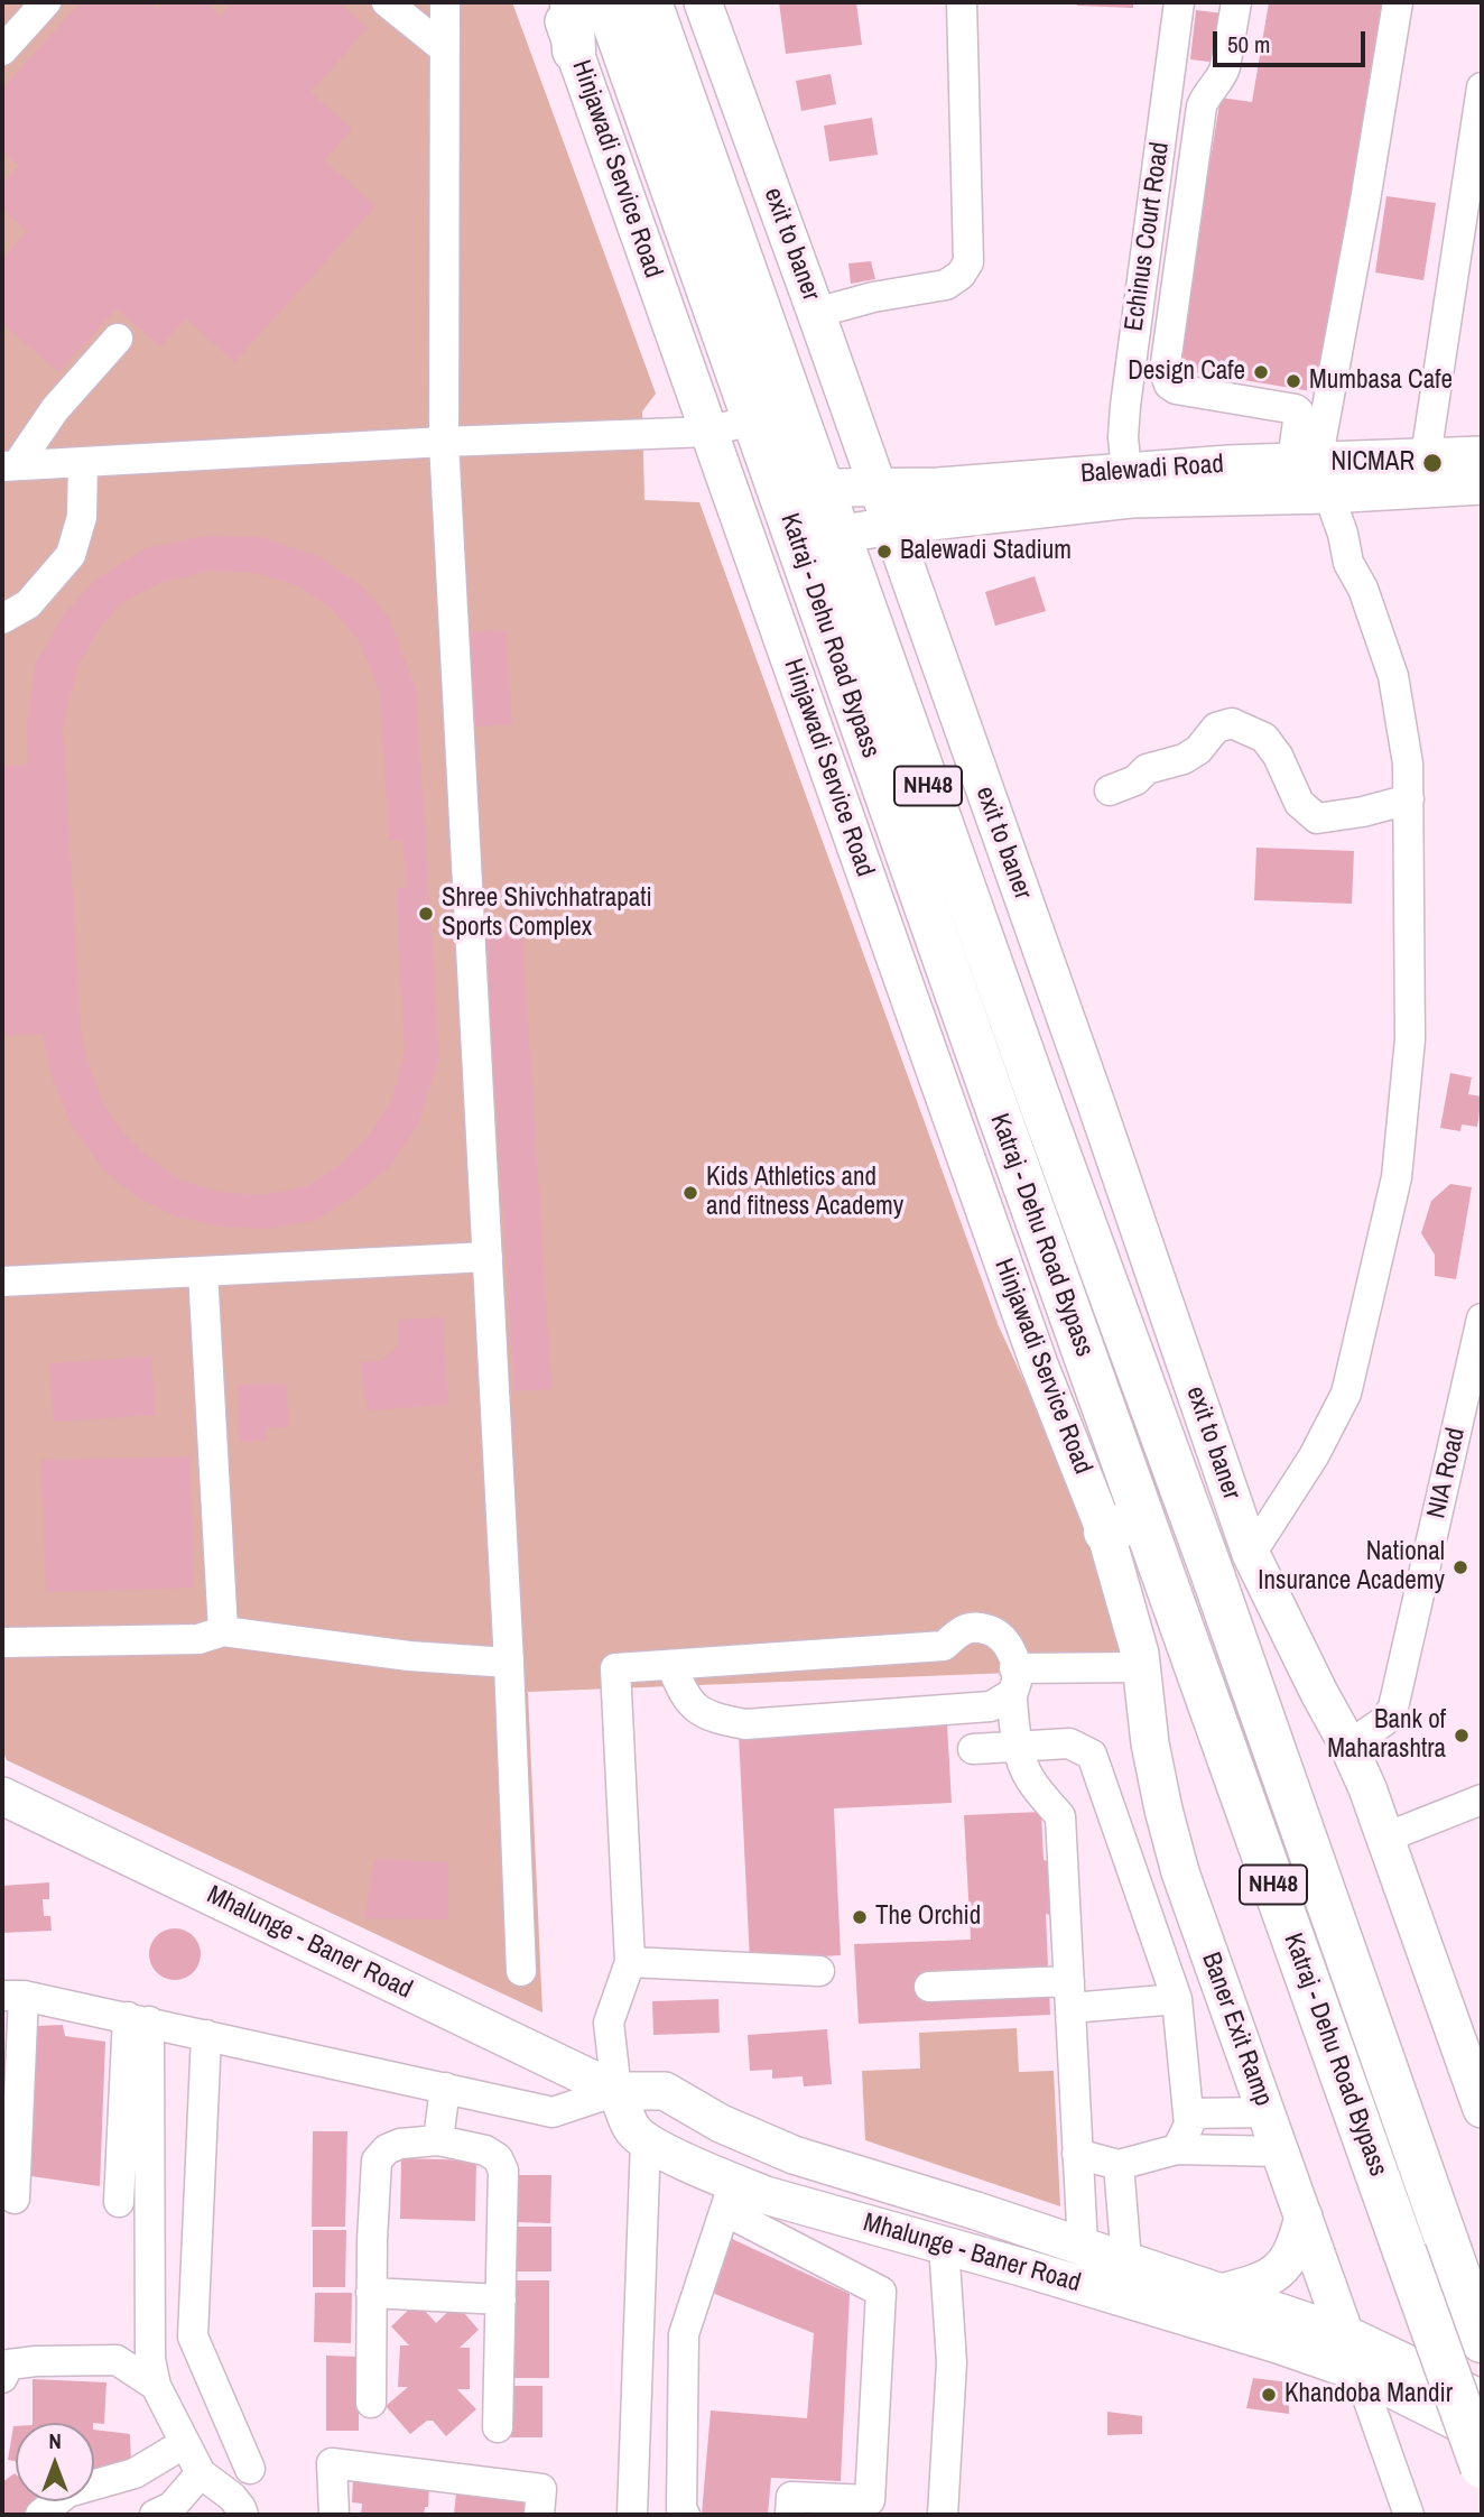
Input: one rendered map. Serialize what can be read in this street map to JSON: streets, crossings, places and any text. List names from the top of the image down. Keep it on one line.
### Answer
{"streets":{"highway":["Katraj - Dehu Road Bypass","NH48"],"main road":["Hinjawadi Service Road","exit to baner","Balewadi Road","Mhalunge - Baner Road","Baner Exit Ramp"],"street":["Echinus Court Road","NIA Road"]},"crossings":[["Hinjawadi Service Road","Katraj - Dehu Road Bypass"],["Hinjawadi Service Road","Baner Exit Ramp"],["Echinus Court Road","Balewadi Road"],["exit to baner","Balewadi Road"],["Balewadi Road","Katraj - Dehu Road Bypass"],["Katraj - Dehu Road Bypass","Baner Exit Ramp"],["Mhalunge - Baner Road","Baner Exit Ramp"]],"places":["Design Cafe","Mumbasa Cafe","NICMAR","Balewadi Stadium","Shree Shivchhatrapati Sports Complex","Kids Athletics and and fitness Academy","National Insurance Academy","Bank of Maharashtra","The Orchid","Khandoba Mandir"],"scale_bar":"50 m","north":"top"}
